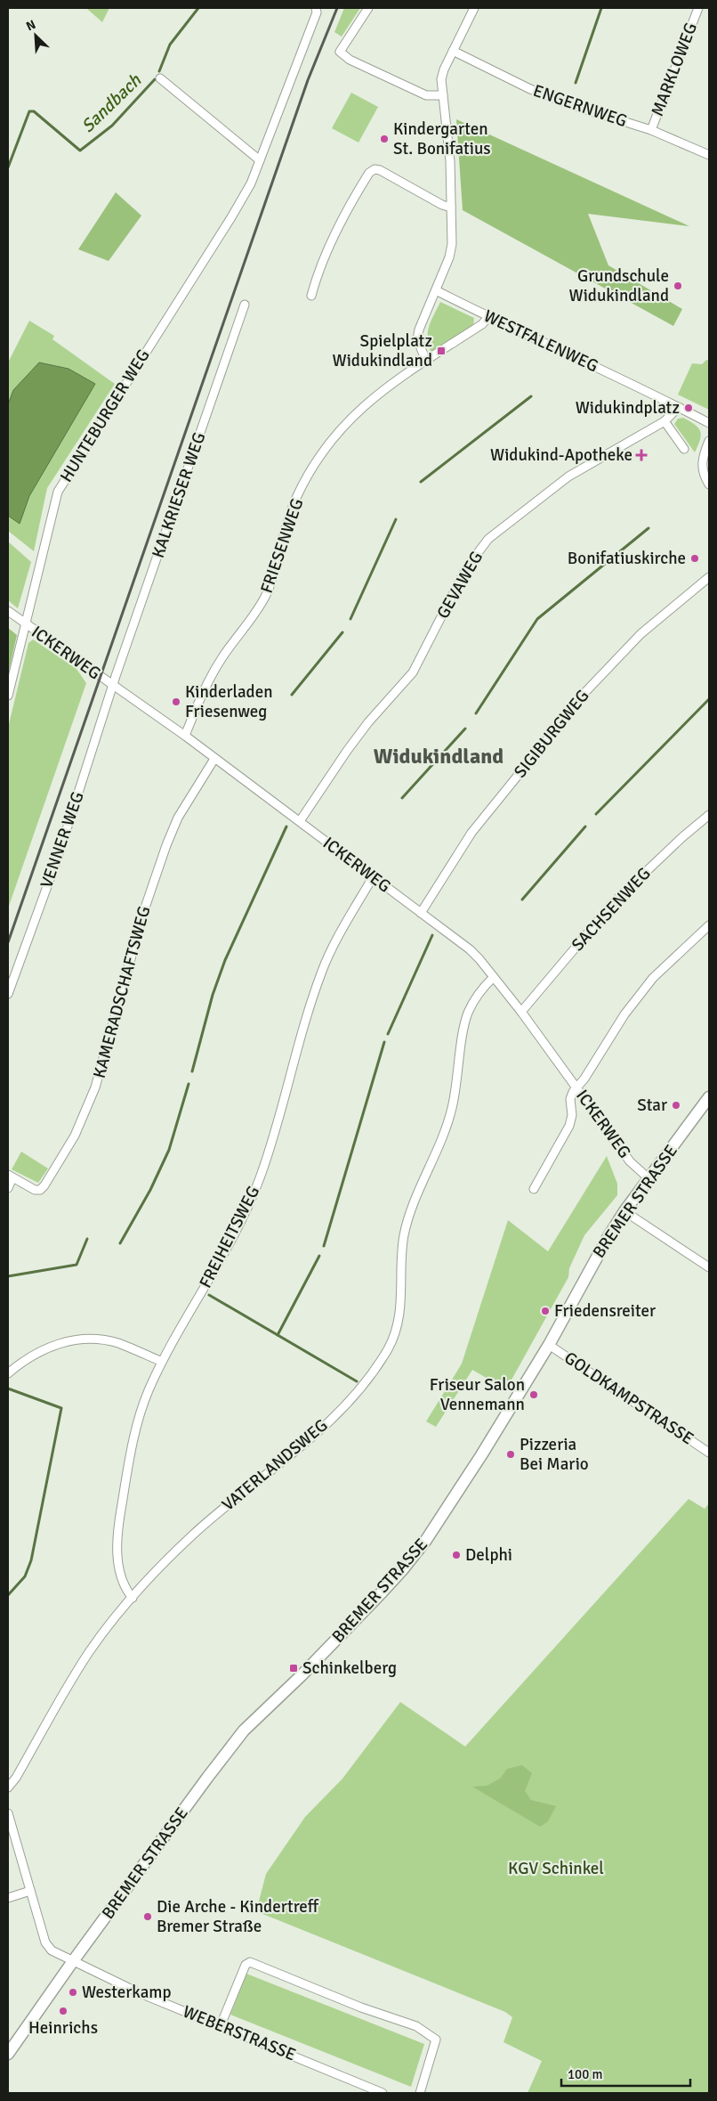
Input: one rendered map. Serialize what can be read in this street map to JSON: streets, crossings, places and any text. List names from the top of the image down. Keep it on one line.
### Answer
{"streets":{"main road":["BREMER STRASSE"],"street":["MARKLOWEG","ENGERNWEG","WESTFALENWEG","HUNTEBURGER WEG","KALKRIESER WEG","FRIESENWEG","GEVAWEG","ICKERWEG","SIGIBURGWEG","VENNER WEG","SACHSENWEG","KAMERADSCHAFTSWEG","FREIHEITSWEG","GOLDKAMPSTRASSE","VATERLANDSWEG","WEBERSTRASSE"]},"crossings":[["MARKLOWEG","ENGERNWEG"],["WESTFALENWEG","FRIESENWEG"],["WESTFALENWEG","GEVAWEG"],["HUNTEBURGER WEG","ICKERWEG"],["KALKRIESER WEG","ICKERWEG"],["KALKRIESER WEG","VENNER WEG"],["FRIESENWEG","ICKERWEG"],["GEVAWEG","ICKERWEG"],["ICKERWEG","SIGIBURGWEG"],["ICKERWEG","VENNER WEG"],["ICKERWEG","SACHSENWEG"],["ICKERWEG","KAMERADSCHAFTSWEG"],["ICKERWEG","BREMER STRASSE"],["ICKERWEG","FREIHEITSWEG"],["ICKERWEG","VATERLANDSWEG"],["BREMER STRASSE","GOLDKAMPSTRASSE"],["BREMER STRASSE","WEBERSTRASSE"],["FREIHEITSWEG","VATERLANDSWEG"]],"districts":["Widukindland"],"water":["Sandbach"],"parks":["KGV Schinkel"],"places":{"other":["Kindergarten St. Bonifatius","Grundschule Widukindland","Widukindplatz","Bonifatiuskirche","Kinderladen Friesenweg","Star","Friedensreiter","Friseur Salon Vennemann","Pizzeria Bei Mario","Delphi","Die Arche - Kindertreff Bremer Straße","Westerkamp","Heinrichs"],"transit":["Spielplatz Widukindland","Schinkelberg"],"health":["Widukind-Apotheke"]},"scale_bar":"100 m","north":"top left"}
